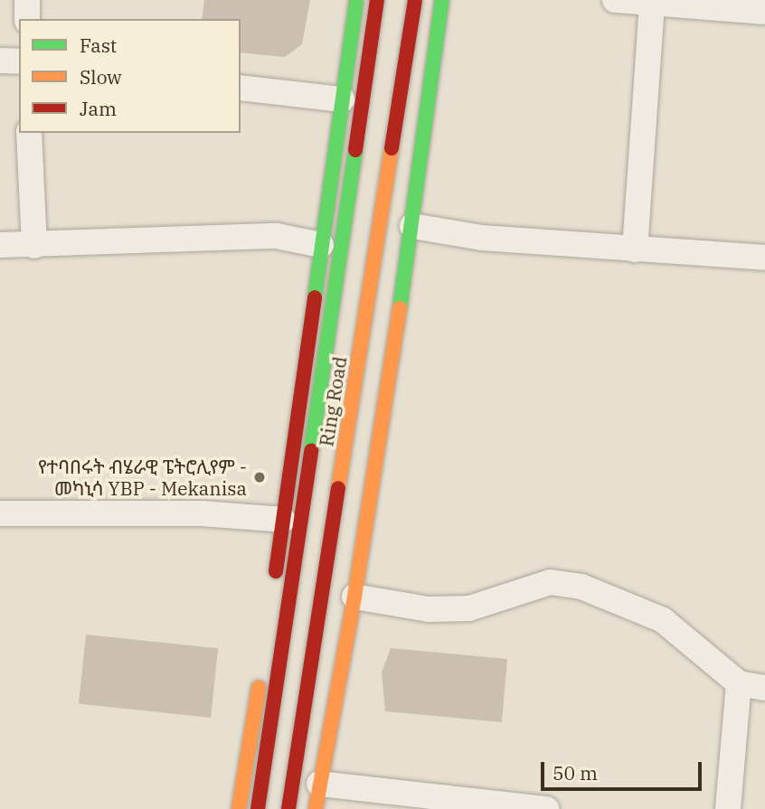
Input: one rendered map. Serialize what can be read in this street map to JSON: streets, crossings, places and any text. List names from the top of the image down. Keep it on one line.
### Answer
{"streets":{"main road":["Ring Road"]},"places":["የተባበሩት ብሄራዊ ፔትሮሊየም - መካኒሳ YBP - Mekanisa"],"legend":["Fast","Slow","Jam"],"scale_bar":"50 m"}
